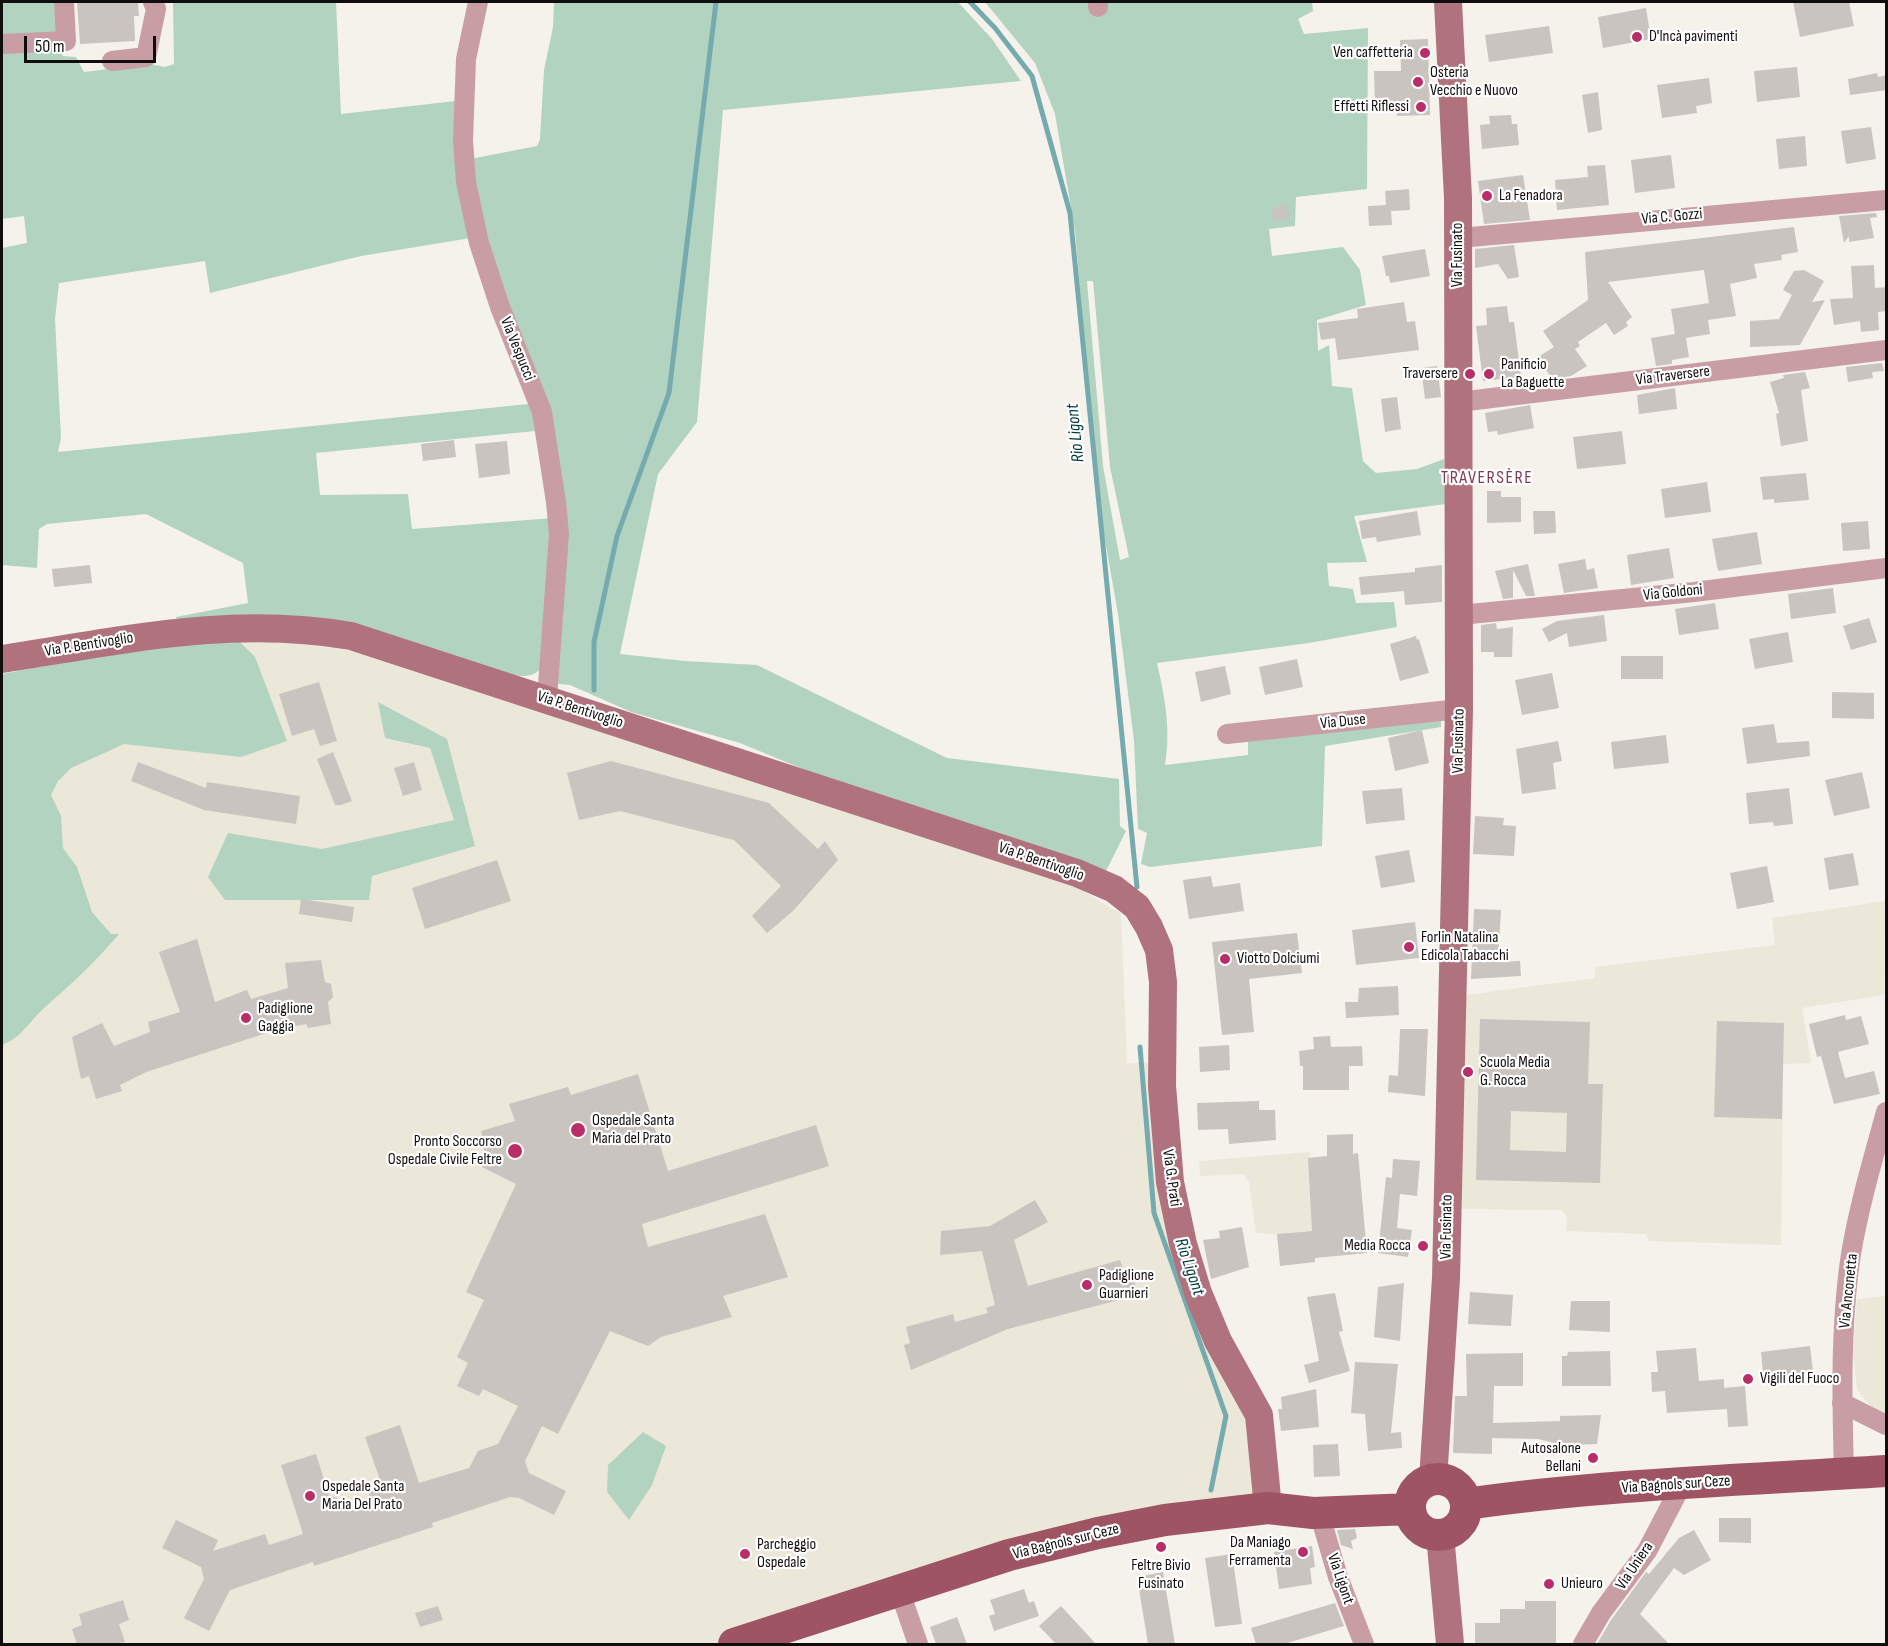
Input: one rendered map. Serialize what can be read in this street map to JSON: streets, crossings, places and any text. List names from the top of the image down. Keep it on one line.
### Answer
{"streets":{"main road":["Via Bagnols sur Ceze"],"street":["Via C. Gozzi","Via Fusinato","Via Vespucci","Via Traversere","Via Goldoni","Via P. Bentivoglio","Via Duse","Via G. Prati","Via Anconetta","Via Uniera","Via Ligont"]},"crossings":[["Via C. Gozzi","Via Fusinato"],["Via Fusinato","Via Traversere"],["Via Fusinato","Via Goldoni"],["Via Fusinato","Via Duse"],["Via Fusinato","Via Bagnols sur Ceze"],["Via Vespucci","Via P. Bentivoglio"],["Via P. Bentivoglio","Via G. Prati"],["Via G. Prati","Via Bagnols sur Ceze"],["Via Anconetta","Via Bagnols sur Ceze"],["Via Bagnols sur Ceze","Via Uniera"],["Via Bagnols sur Ceze","Via Ligont"]],"districts":["TRAVERSÈRE"],"water":["Rio Ligont"],"places":["D'Incà pavimenti","Ven caffetteria","Osteria Vecchio e Nuovo","Effetti Riflessi","La Fenadora","Traversere","Panificio La Baguette","Forlin Natalina Edicola Tabacchi","Viotto Dolciumi","Padiglione Gaggia","Scuola Media G. Rocca","Ospedale Santa Maria del Prato","Pronto Soccorso Ospedale Civile Feltre","Media Rocca","Padiglione Guarnieri","Vigili del Fuoco","Autosalone Bellani","Ospedale Santa Maria Del Prato","Feltre Bivio Fusinato","Da Maniago Ferramenta","Parcheggio Ospedale","Unieuro"],"scale_bar":"50 m"}
